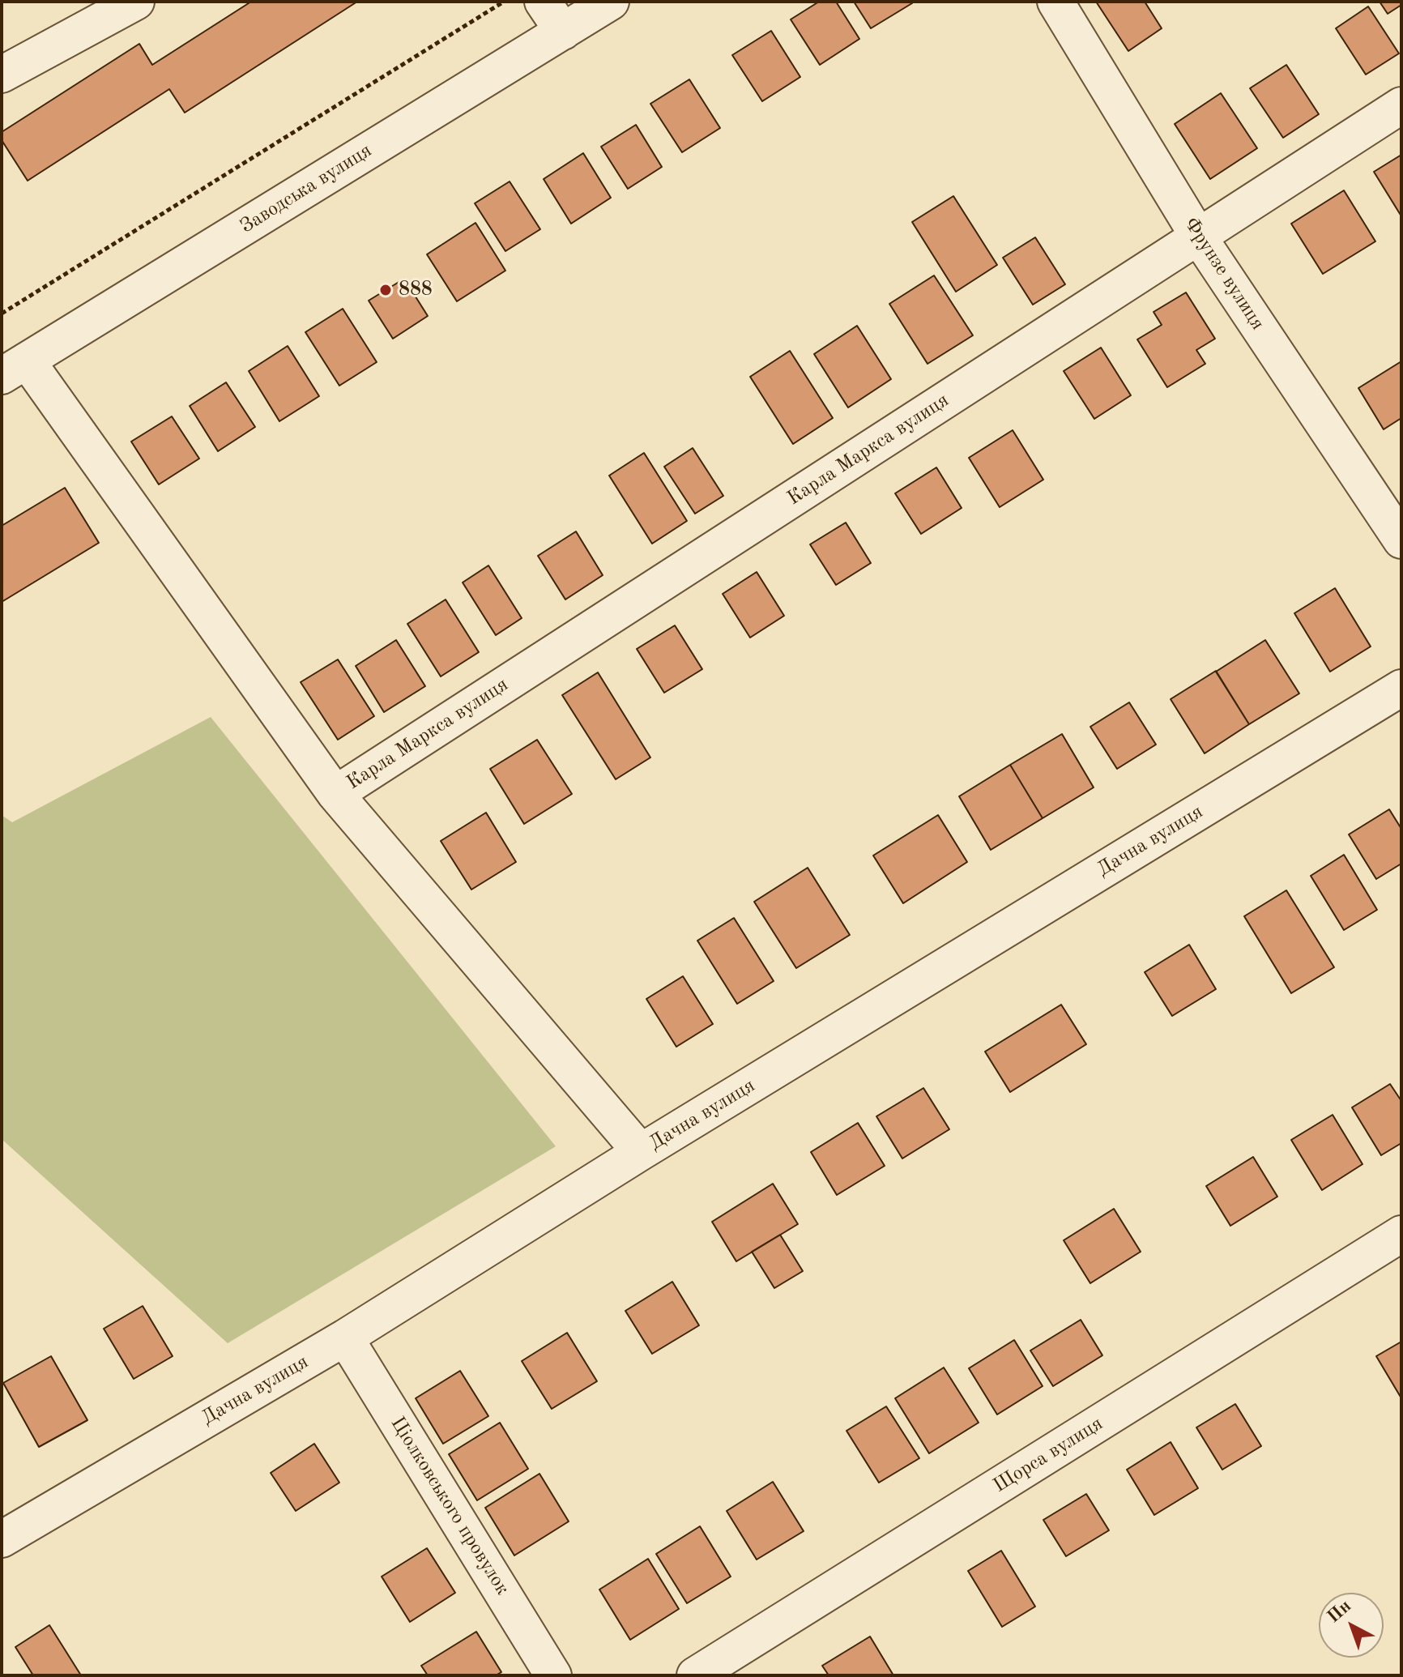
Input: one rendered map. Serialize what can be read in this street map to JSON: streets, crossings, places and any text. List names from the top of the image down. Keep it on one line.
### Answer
{"streets":{"street":["Заводська вулиця","Фрунзе вулиця","Карла Маркса вулиця","Дачна вулиця","Щорса вулиця","Ціолковського провулок"]},"crossings":[["Фрунзе вулиця","Карла Маркса вулиця"],["Дачна вулиця","Ціолковського провулок"]],"places":["888"],"north":"top left"}
